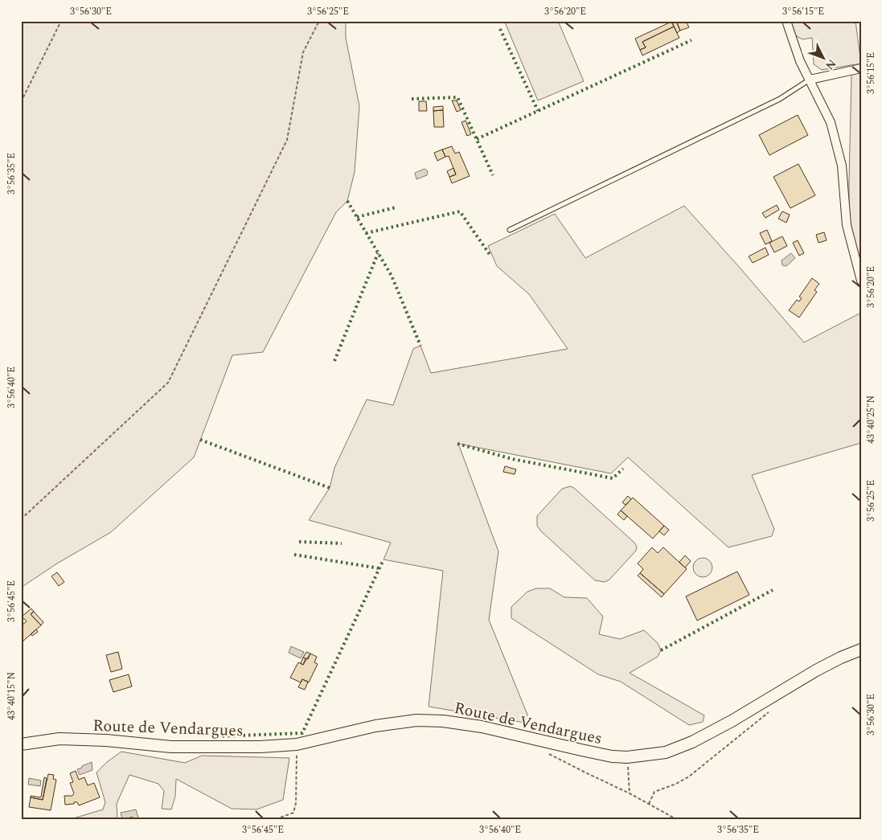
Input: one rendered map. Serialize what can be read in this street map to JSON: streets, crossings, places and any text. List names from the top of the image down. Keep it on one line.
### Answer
{"streets":{"street":["Route de Vendargues"]},"north":"bottom right","coordinates":["3°56'30\"E","3°56'25\"E","3°56'20\"E","3°56'15\"E","3°56'35\"E","3°56'40\"E","43°40'25\"N","3°56'45\"E","43°40'15\"N"]}
